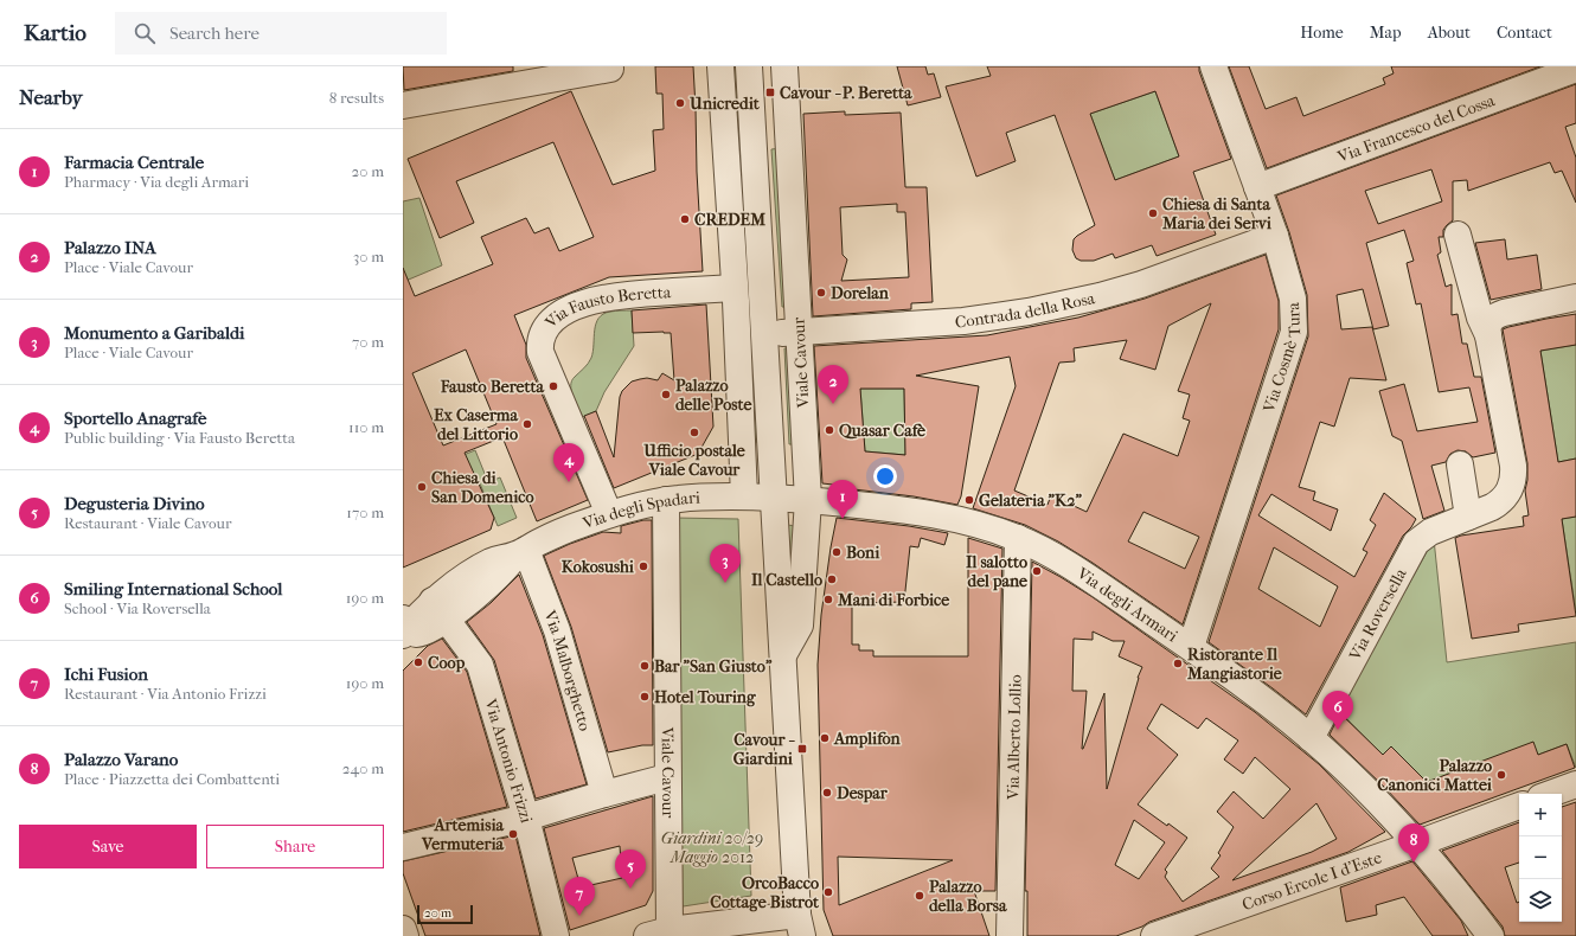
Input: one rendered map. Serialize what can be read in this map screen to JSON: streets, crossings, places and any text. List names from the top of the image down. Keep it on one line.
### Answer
{"streets":{"street":["Via Francesco del Cossa","Contrada della Rosa","Via Fausto Beretta","Via Cosmè Tura","Viale Cavour","Via degli Spadari","Via degli Armari","Via Roversella","Via Malborghetto","Via Alberto Lollio","Via Antonio Frizzi","Corso Ercole I d'Este"]},"crossings":[["Via Francesco del Cossa","Via Cosmè Tura"],["Contrada della Rosa","Via Cosmè Tura"],["Contrada della Rosa","Viale Cavour"],["Via Fausto Beretta","Via degli Spadari"],["Via Cosmè Tura","Via degli Armari"],["Viale Cavour","Via degli Spadari"],["Viale Cavour","Via degli Armari"],["Via degli Spadari","Via degli Armari"],["Via degli Spadari","Via Malborghetto"],["Via degli Spadari","Via Antonio Frizzi"],["Via degli Armari","Via Roversella"],["Via degli Armari","Via Alberto Lollio"],["Via degli Armari","Corso Ercole I d'Este"]],"parks":["Giardini 20/29 Maggio 2012"],"places":{"transit":["Cavour - P. Beretta","Cavour - Giardini"],"other":["Unicredit","Chiesa di Santa Maria dei Servi","CREDEM","Dorelan","Fausto Beretta","Palazzo delle Poste","Ex Caserma del Littorio","Quasar Cafè","Ufficio postale Viale Cavour","Chiesa di San Domenico","Gelateria \"K2\"","Boni","Kokosushi","Il salotto del pane","Il Castello","Mani di Forbice","Coop","Ristorante Il Mangiastorie","Bar \"San Giusto\"","Hotel Touring","Amplifon","Palazzo Canonici Mattei","Despar","Artemisia Vermuteria","OrcoBacco Cottage Bistrot","Palazzo della Borsa"]},"scale_bar":"20 m","page":{"header":"Kartio","search":"Search here","nav":["Home","Map","About","Contact"],"heading":["Nearby","8 results"],"list":[{"mark":"1","name":"Farmacia Centrale","note":"Pharmacy · Via degli Armari","value":"20 m"},{"mark":"2","name":"Palazzo INA","note":"Place · Viale Cavour","value":"30 m"},{"mark":"3","name":"Monumento a Garibaldi","note":"Place · Viale Cavour","value":"70 m"},{"mark":"4","name":"Sportello Anagrafe","note":"Public building · Via Fausto Beretta","value":"110 m"},{"mark":"5","name":"Degusteria Divino","note":"Restaurant · Viale Cavour","value":"170 m"},{"mark":"6","name":"Smiling International School","note":"School · Via Roversella","value":"190 m"},{"mark":"7","name":"Ichi Fusion","note":"Restaurant · Via Antonio Frizzi","value":"190 m"},{"mark":"8","name":"Palazzo Varano","note":"Place · Piazzetta dei Combattenti","value":"240 m"}],"pins":["2","4","1","3","6","8","5","7"],"map_buttons":["+","−"],"buttons":["Save","Share"],"scale":"20 m"}}
